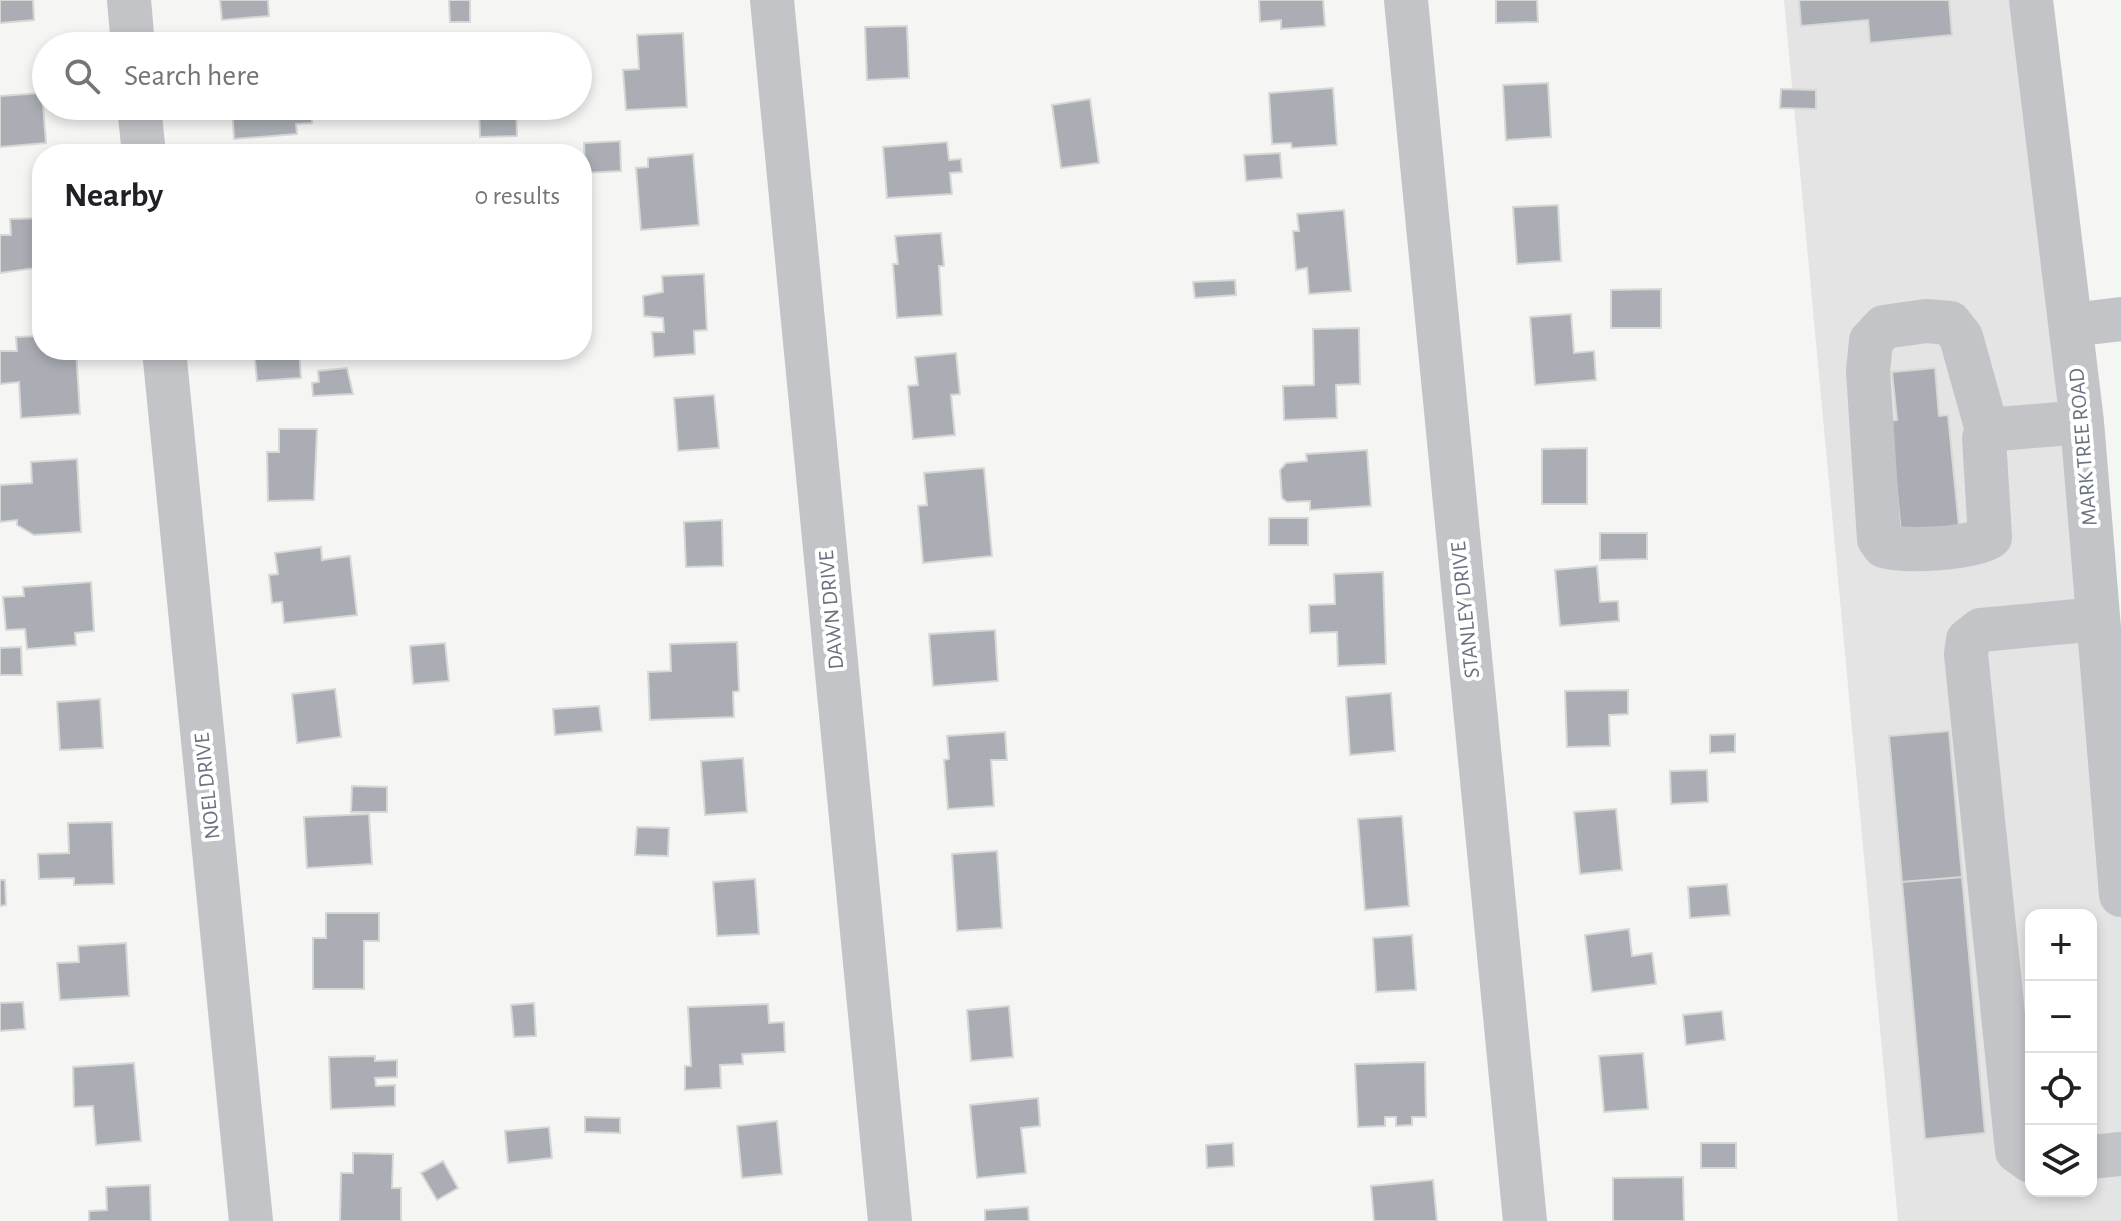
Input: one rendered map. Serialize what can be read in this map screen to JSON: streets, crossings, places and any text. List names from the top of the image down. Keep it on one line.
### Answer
{"streets":{"street":["MARK TREE ROAD","DAWN DRIVE","STANLEY DRIVE","NOEL DRIVE"]},"page":{"search":"Search here","heading":["Nearby","0 results"],"map_buttons":["+","−"]}}
